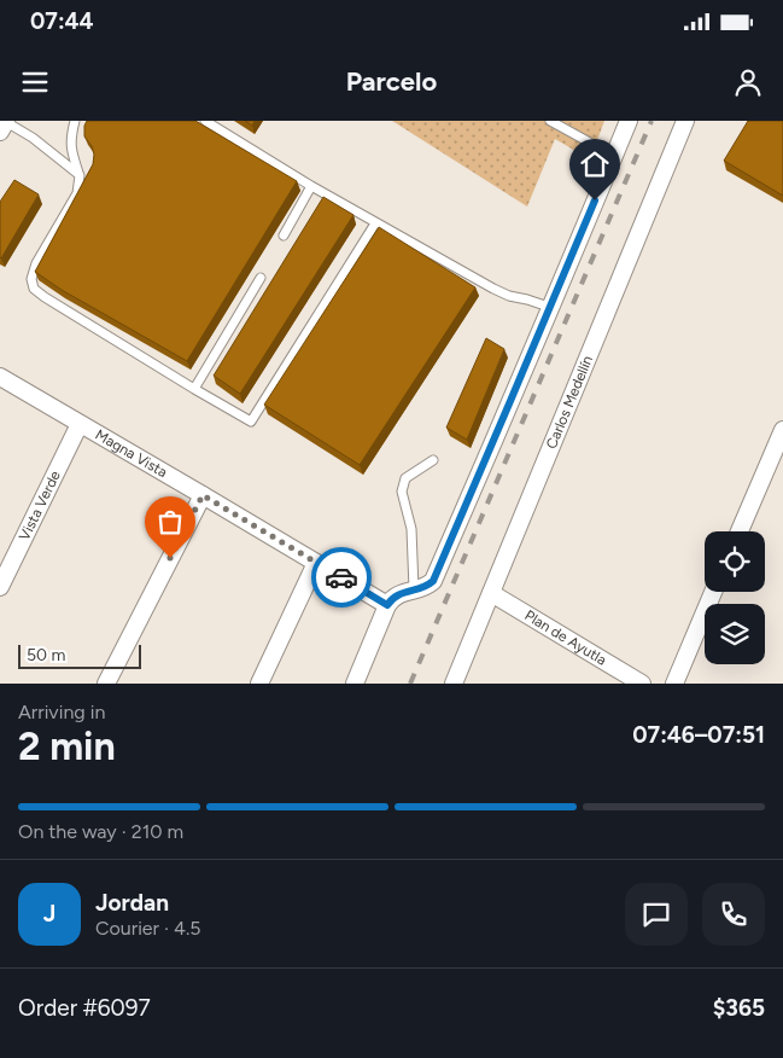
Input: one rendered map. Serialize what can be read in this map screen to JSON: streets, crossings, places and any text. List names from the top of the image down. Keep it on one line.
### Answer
{"streets":{"street":["Carlos Medellín","Magna Vista","Vista Verde","Plan de Ayutla"]},"crossings":[["Carlos Medellín","Plan de Ayutla"],["Magna Vista","Vista Verde"]],"scale_bar":"50 m","page":{"status":"07:44","header":"Parcelo","scale":"50 m","heading":["2 min","Arriving in","07:46–07:51"],"panel":["Jordan","Courier · 4.5","Order #6097","$365"],"bar":"On the way · 210 m","round":"J"}}
